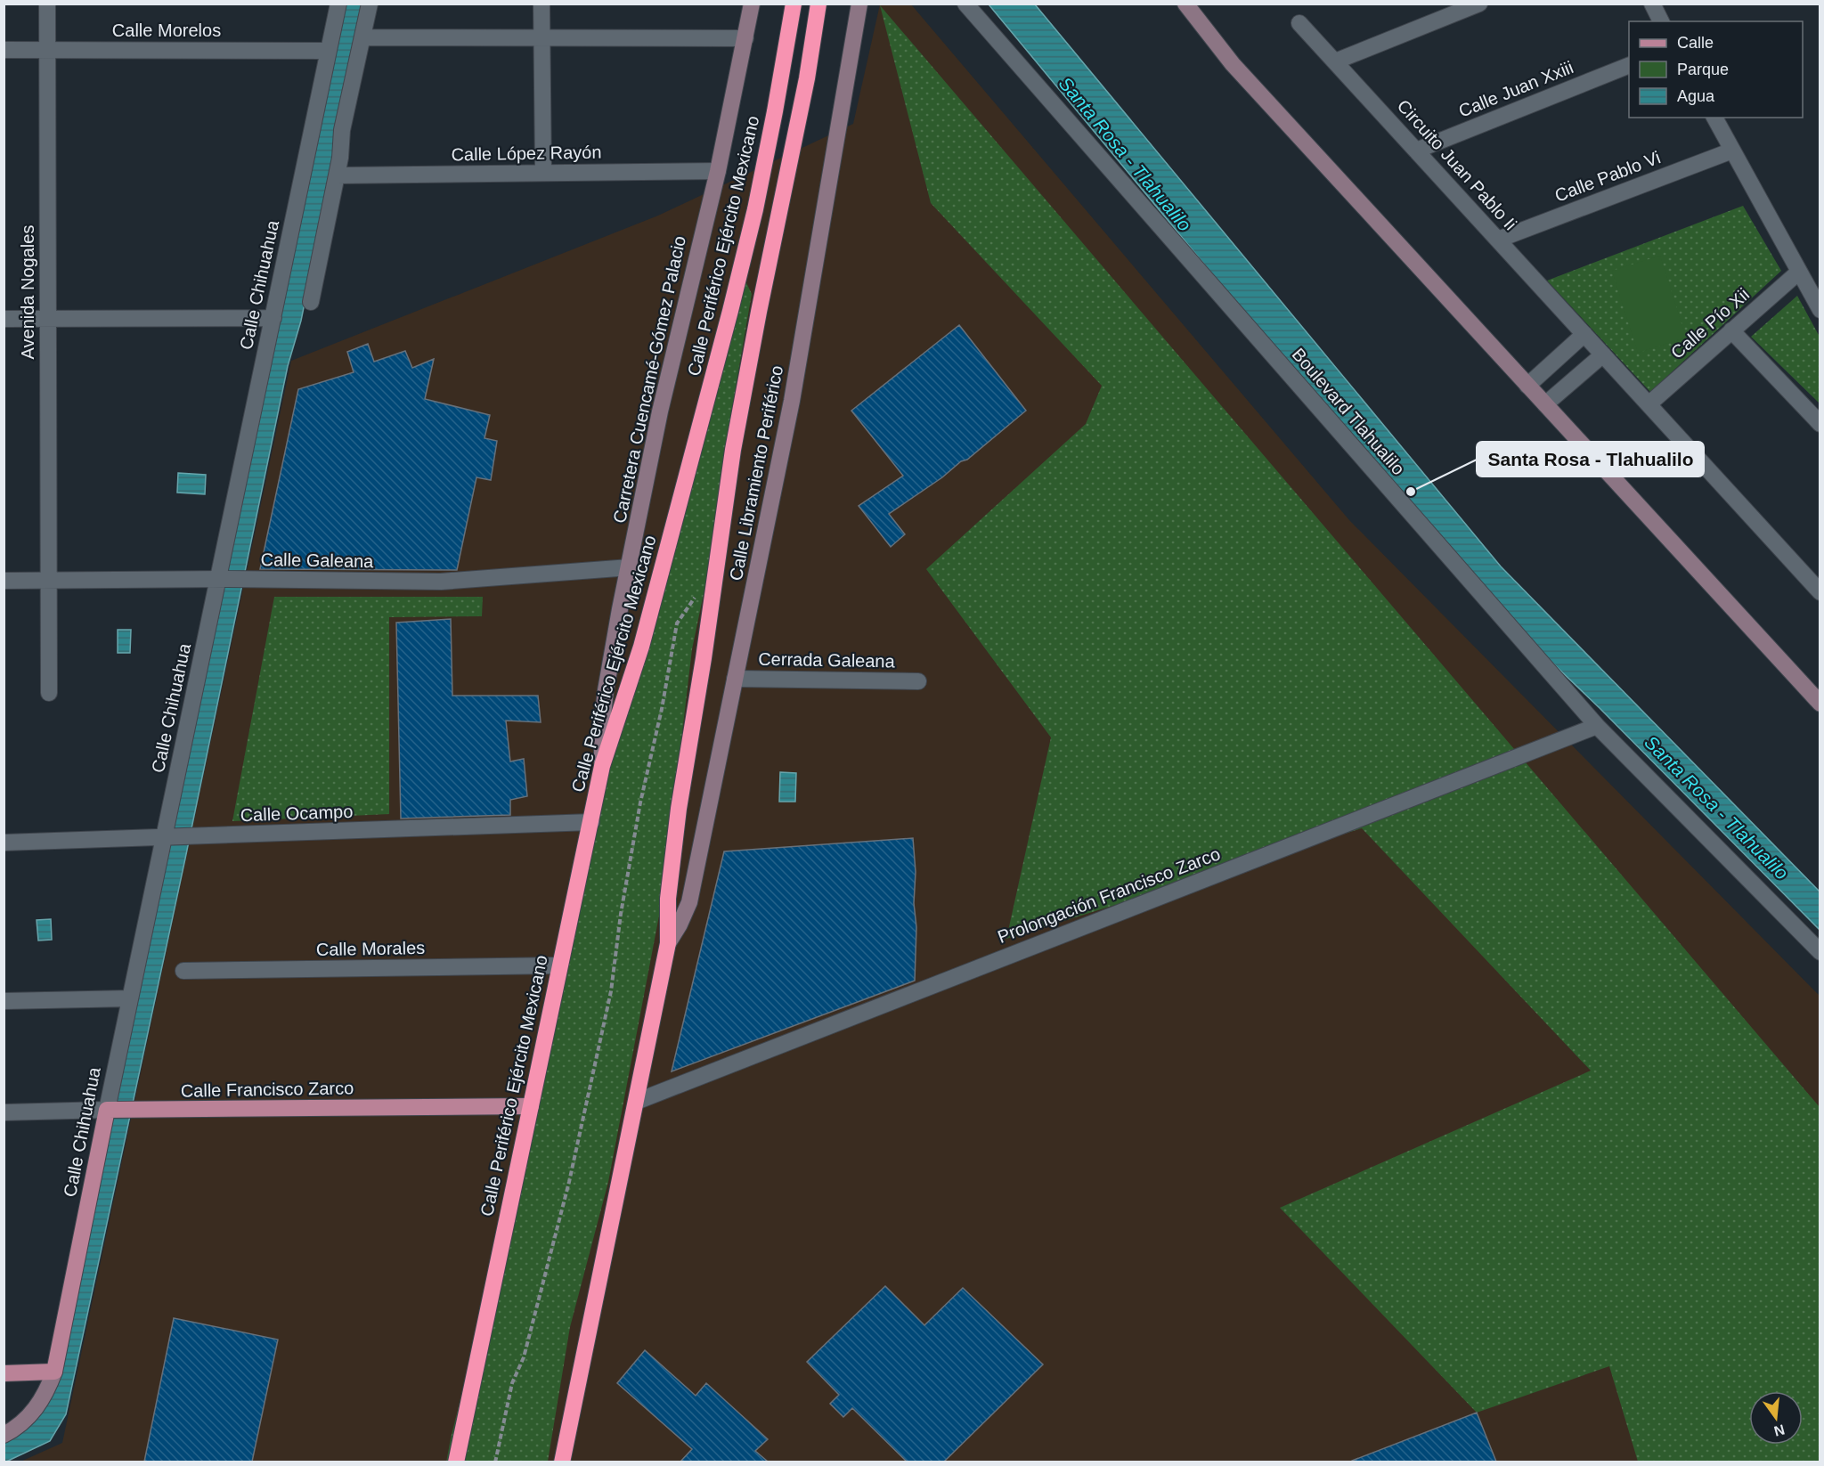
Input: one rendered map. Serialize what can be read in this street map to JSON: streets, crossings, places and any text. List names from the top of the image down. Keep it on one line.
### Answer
{"streets":{"highway":["Calle Periférico Ejército Mexicano"],"main road":["Calle Chihuahua","Carretera Cuencamé-Gómez Palacio","Calle Libramiento Periférico","Calle Francisco Zarco"],"street":["Calle Morelos","Calle Juan Xxiii","Calle López Rayón","Circuito Juan Pablo Ii","Calle Pablo Vi","Avenida Nogales","Calle Pío Xii","Boulevard Tlahualilo","Calle Galeana","Cerrada Galeana","Calle Ocampo","Prolongación Francisco Zarco","Calle Morales"]},"crossings":[["Calle Morelos","Calle Chihuahua"],["Calle Morelos","Avenida Nogales"],["Calle Juan Xxiii","Circuito Juan Pablo Ii"],["Calle López Rayón","Carretera Cuencamé-Gómez Palacio"],["Circuito Juan Pablo Ii","Calle Pablo Vi"],["Circuito Juan Pablo Ii","Calle Pío Xii"],["Calle Periférico Ejército Mexicano","Carretera Cuencamé-Gómez Palacio"],["Calle Periférico Ejército Mexicano","Calle Ocampo"],["Calle Periférico Ejército Mexicano","Calle Morales"],["Calle Periférico Ejército Mexicano","Calle Francisco Zarco"],["Calle Chihuahua","Calle Galeana"],["Calle Chihuahua","Calle Ocampo"],["Calle Chihuahua","Calle Francisco Zarco"],["Avenida Nogales","Calle Galeana"],["Carretera Cuencamé-Gómez Palacio","Calle Galeana"],["Boulevard Tlahualilo","Prolongación Francisco Zarco"],["Calle Libramiento Periférico","Cerrada Galeana"]],"water":["Santa Rosa - Tlahualilo"],"places":["Santa Rosa - Tlahualilo"],"legend":["Calle","Parque","Agua"],"north":"bottom"}
